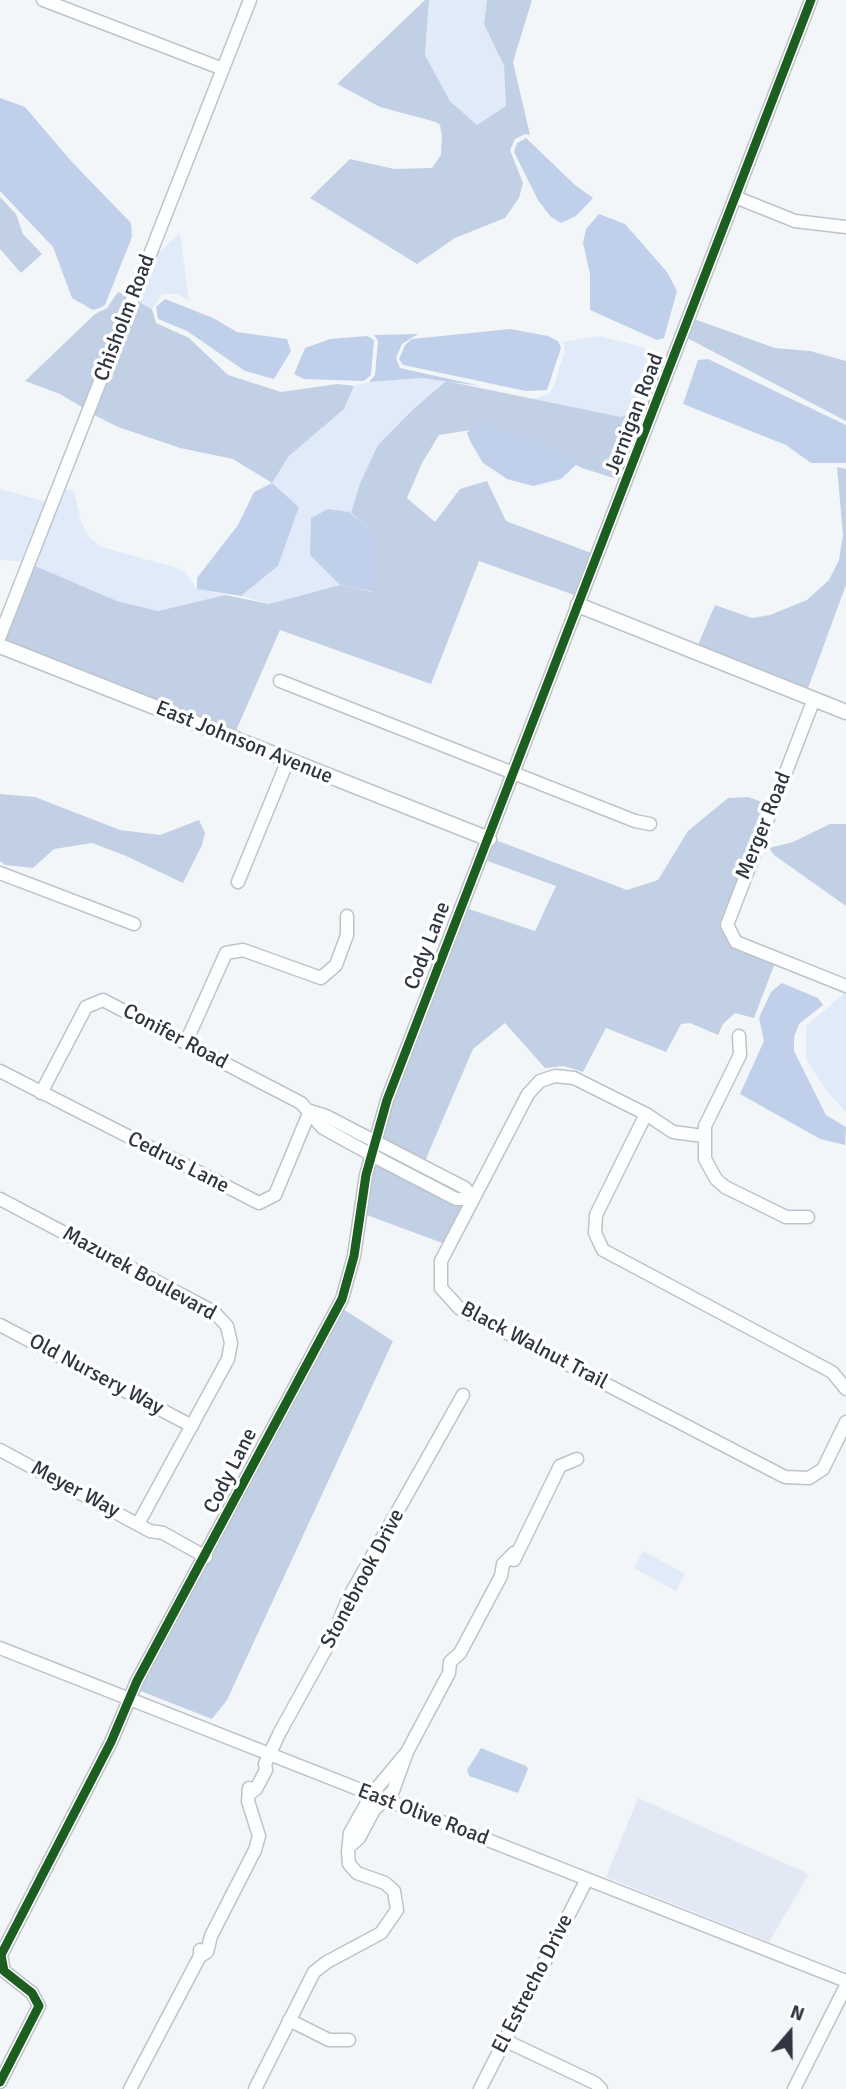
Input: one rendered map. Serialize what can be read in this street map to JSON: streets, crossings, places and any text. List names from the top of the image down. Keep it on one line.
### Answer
{"streets":{"main road":["East Johnson Avenue"],"street":["Chisholm Road","Jernigan Road","Merger Road","Cody Lane","Conifer Road","Cedrus Lane","Mazurek Boulevard","Black Walnut Trail","Old Nursery Way","Meyer Way","Stonebrook Drive","East Olive Road","El Estrecho Drive"]},"crossings":[["Jernigan Road","East Johnson Avenue"],["Jernigan Road","Cody Lane"],["East Johnson Avenue","Cody Lane"],["Cody Lane","Conifer Road"],["Cody Lane","Meyer Way"],["Cody Lane","East Olive Road"],["Conifer Road","Cedrus Lane"],["Conifer Road","Black Walnut Trail"],["Mazurek Boulevard","Old Nursery Way"],["Mazurek Boulevard","Meyer Way"],["Stonebrook Drive","East Olive Road"],["East Olive Road","El Estrecho Drive"]],"north":"top"}
